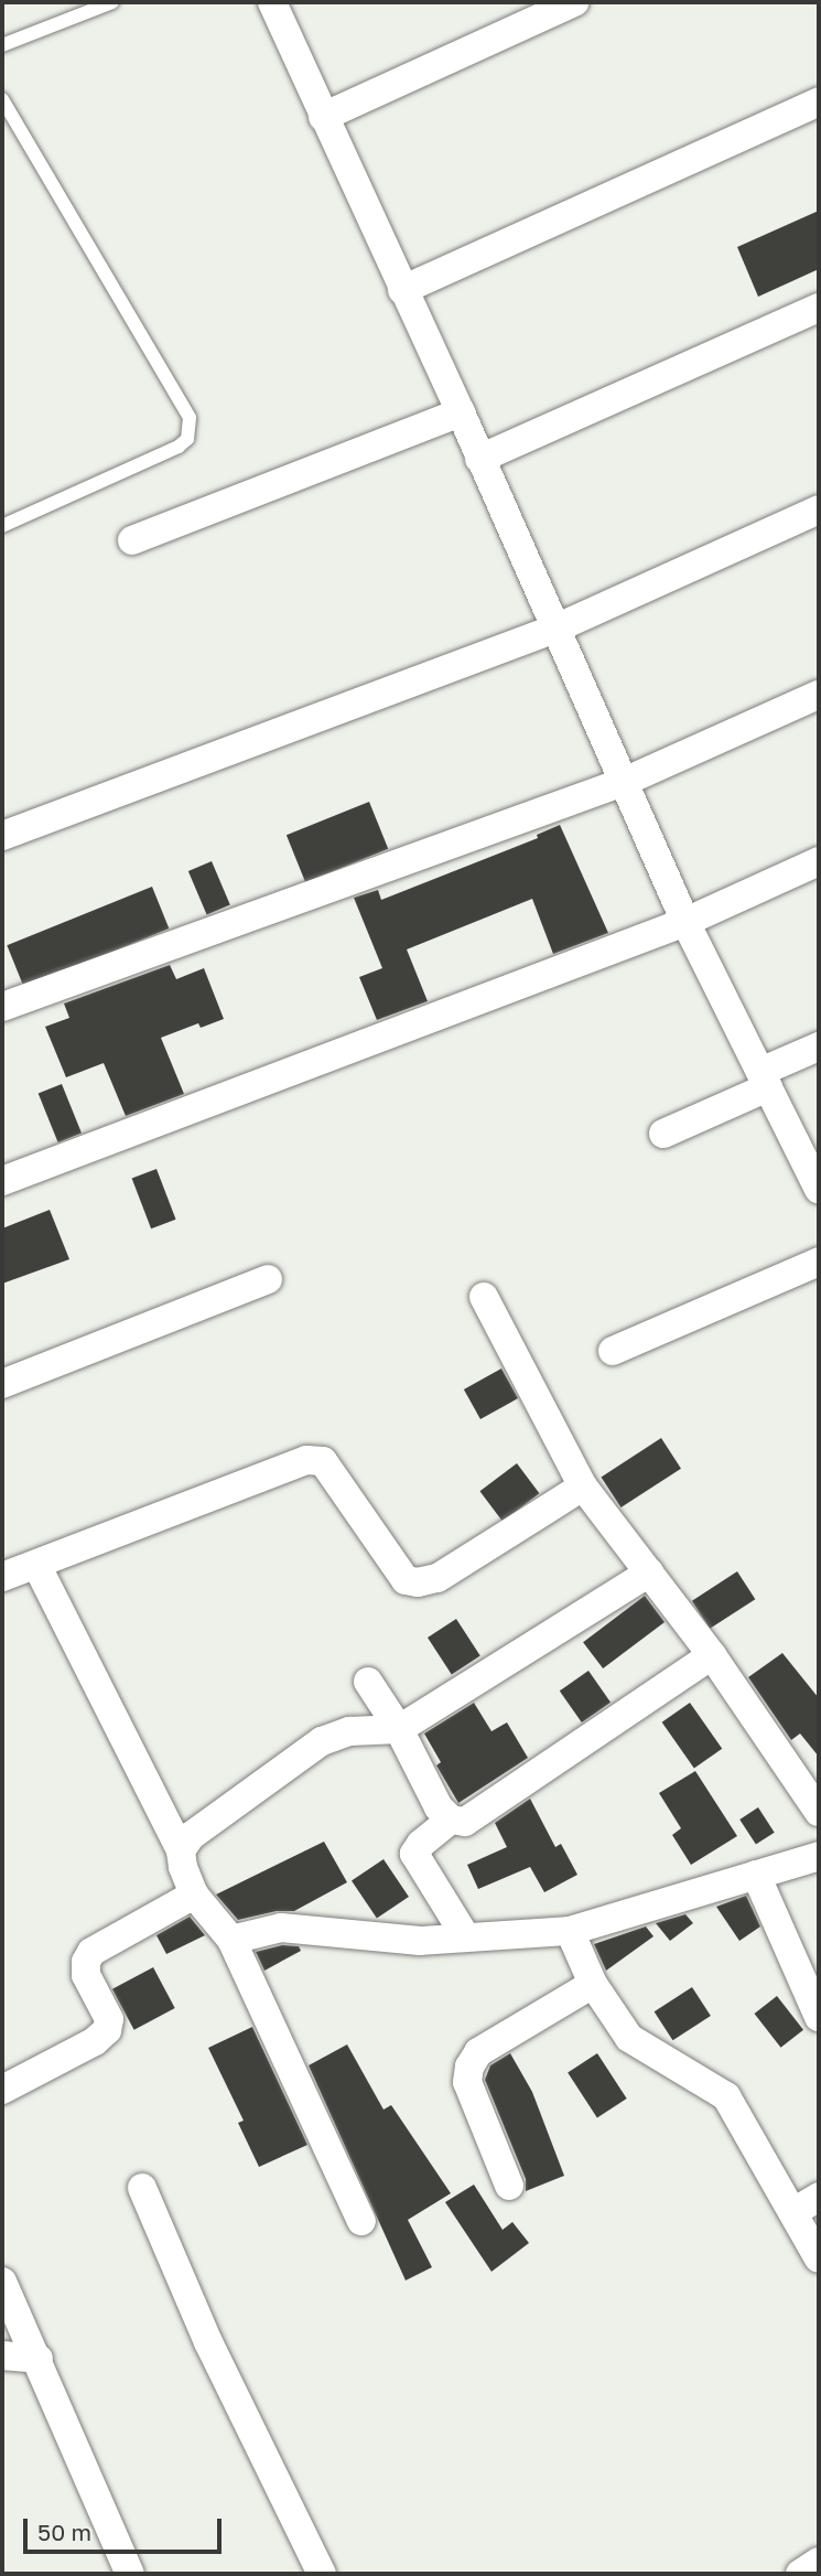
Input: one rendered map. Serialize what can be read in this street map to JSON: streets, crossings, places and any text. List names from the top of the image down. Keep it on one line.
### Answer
{"scale_bar":"50 m"}
